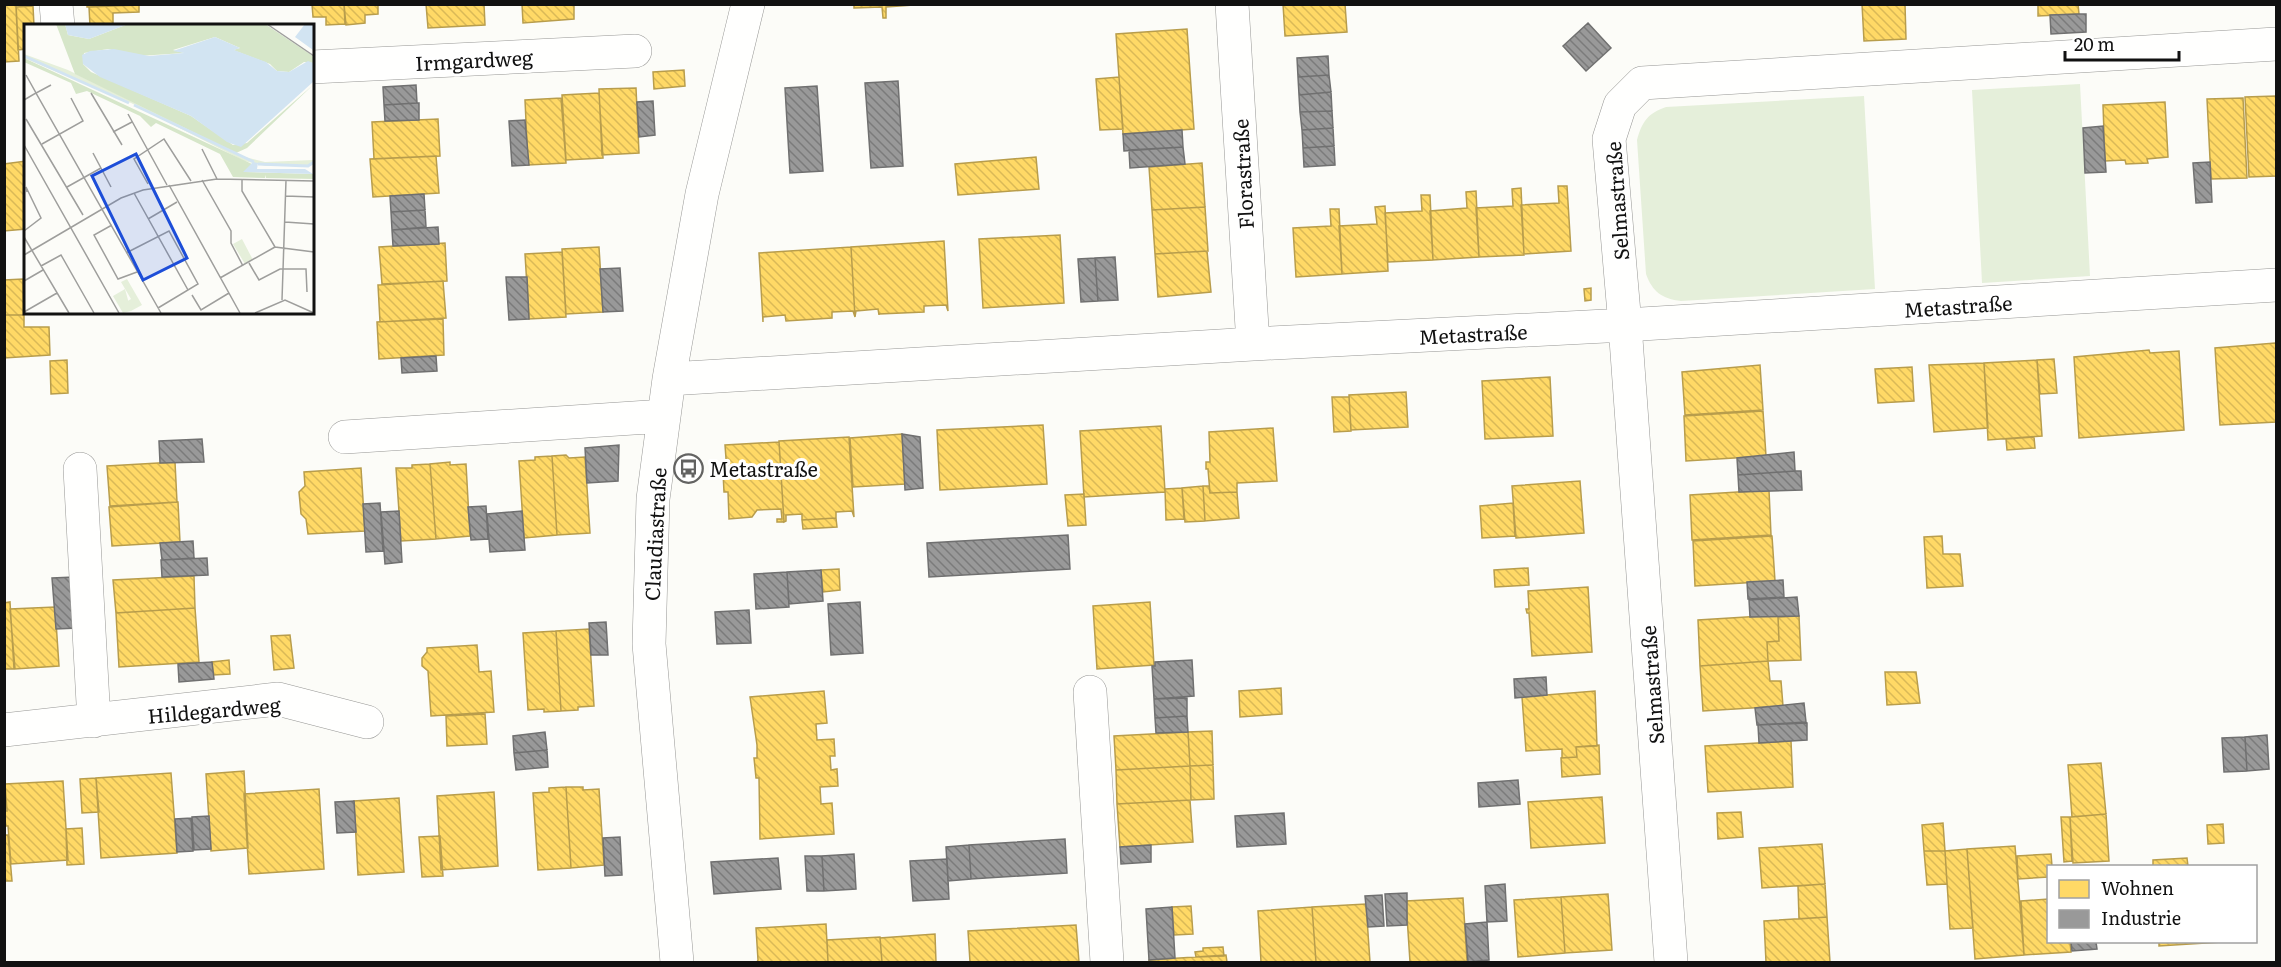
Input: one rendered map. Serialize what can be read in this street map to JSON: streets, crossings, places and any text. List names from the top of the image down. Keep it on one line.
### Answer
{"streets":{"street":["Irmgardweg","Florastraße","Selmastraße","Metastraße","Claudiastraße","Hildegardweg"]},"crossings":[["Florastraße","Metastraße"],["Selmastraße","Metastraße"],["Metastraße","Claudiastraße"]],"places":{"bus stop":["Metastraße"]},"legend":["Wohnen","Industrie"],"scale_bar":"20 m"}
